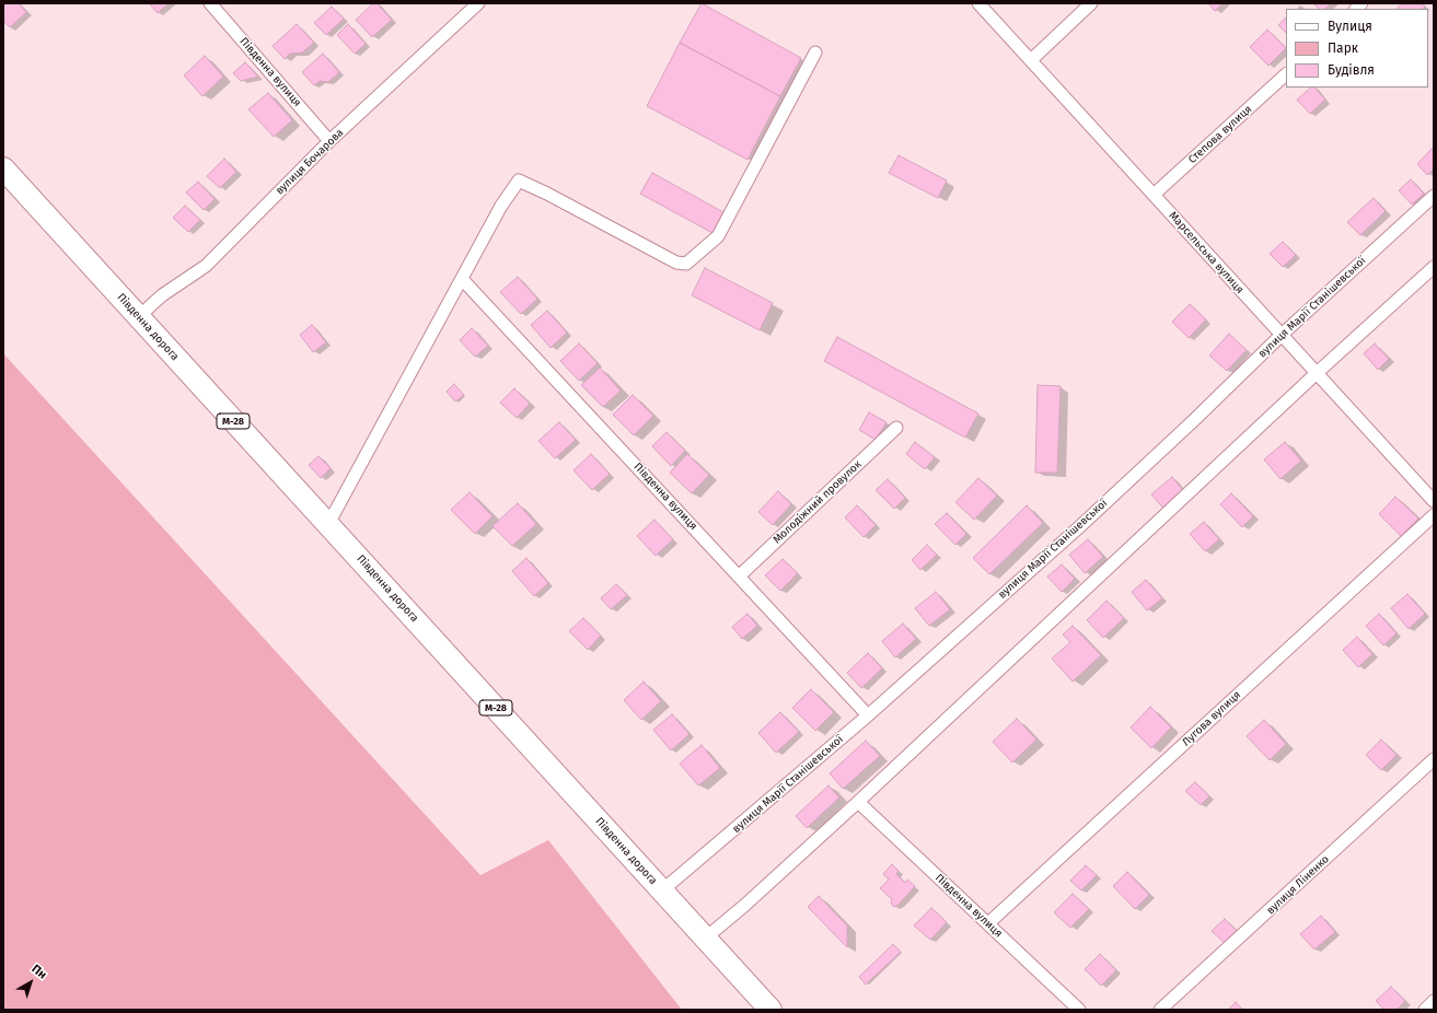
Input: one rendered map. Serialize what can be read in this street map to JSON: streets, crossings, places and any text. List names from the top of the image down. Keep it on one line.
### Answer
{"streets":{"highway":["Південна дорога","М-28"],"street":["Південна вулиця","Степова вулиця","вулиця Бочарова","Марсельська вулиця","вулиця Марії Станішевської","Молодіжний провулок","Лугова вулиця","вулиця Ліненко"]},"crossings":[["Південна вулиця","вулиця Бочарова"],["Південна вулиця","вулиця Марії Станішевської"],["Південна вулиця","Молодіжний провулок"],["Південна вулиця","Лугова вулиця"],["Степова вулиця","Марсельська вулиця"],["вулиця Бочарова","Південна дорога"],["Марсельська вулиця","вулиця Марії Станішевської"],["вулиця Марії Станішевської","Південна дорога"]],"legend":["Вулиця","Парк","Будівля"],"north":"top right"}
